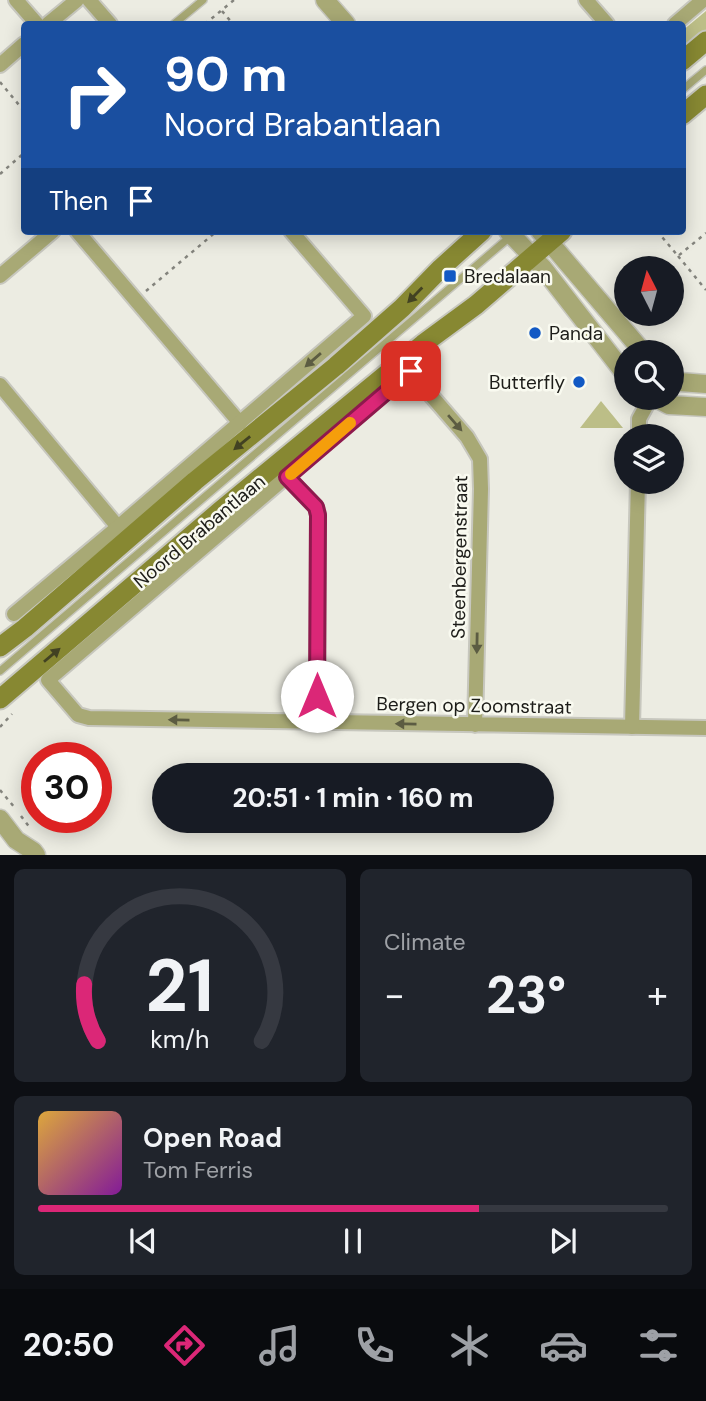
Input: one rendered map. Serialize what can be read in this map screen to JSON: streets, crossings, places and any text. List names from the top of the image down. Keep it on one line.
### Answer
{"streets":{"main road":["Noord Brabantlaan"],"street":["Steenbergenstraat","Bergen op Zoomstraat"]},"crossings":[["Noord Brabantlaan","Steenbergenstraat"],["Noord Brabantlaan","Bergen op Zoomstraat"],["Steenbergenstraat","Bergen op Zoomstraat"]],"one_way":["Steenbergenstraat","Bergen op Zoomstraat"],"places":{"transit":["Bredalaan"],"other":["Panda","Butterfly"]},"north":"top","page":{"turn":["90 m","Noord Brabantlaan"],"then":"Then","limit":"30","trip":"20:51 · 1 min · 160 m","tile":"Climate","heat":["−","23°","+"],"song":["Open Road","Tom Ferris"],"tabs":"20:50","gauge":["21","km/h"]}}
